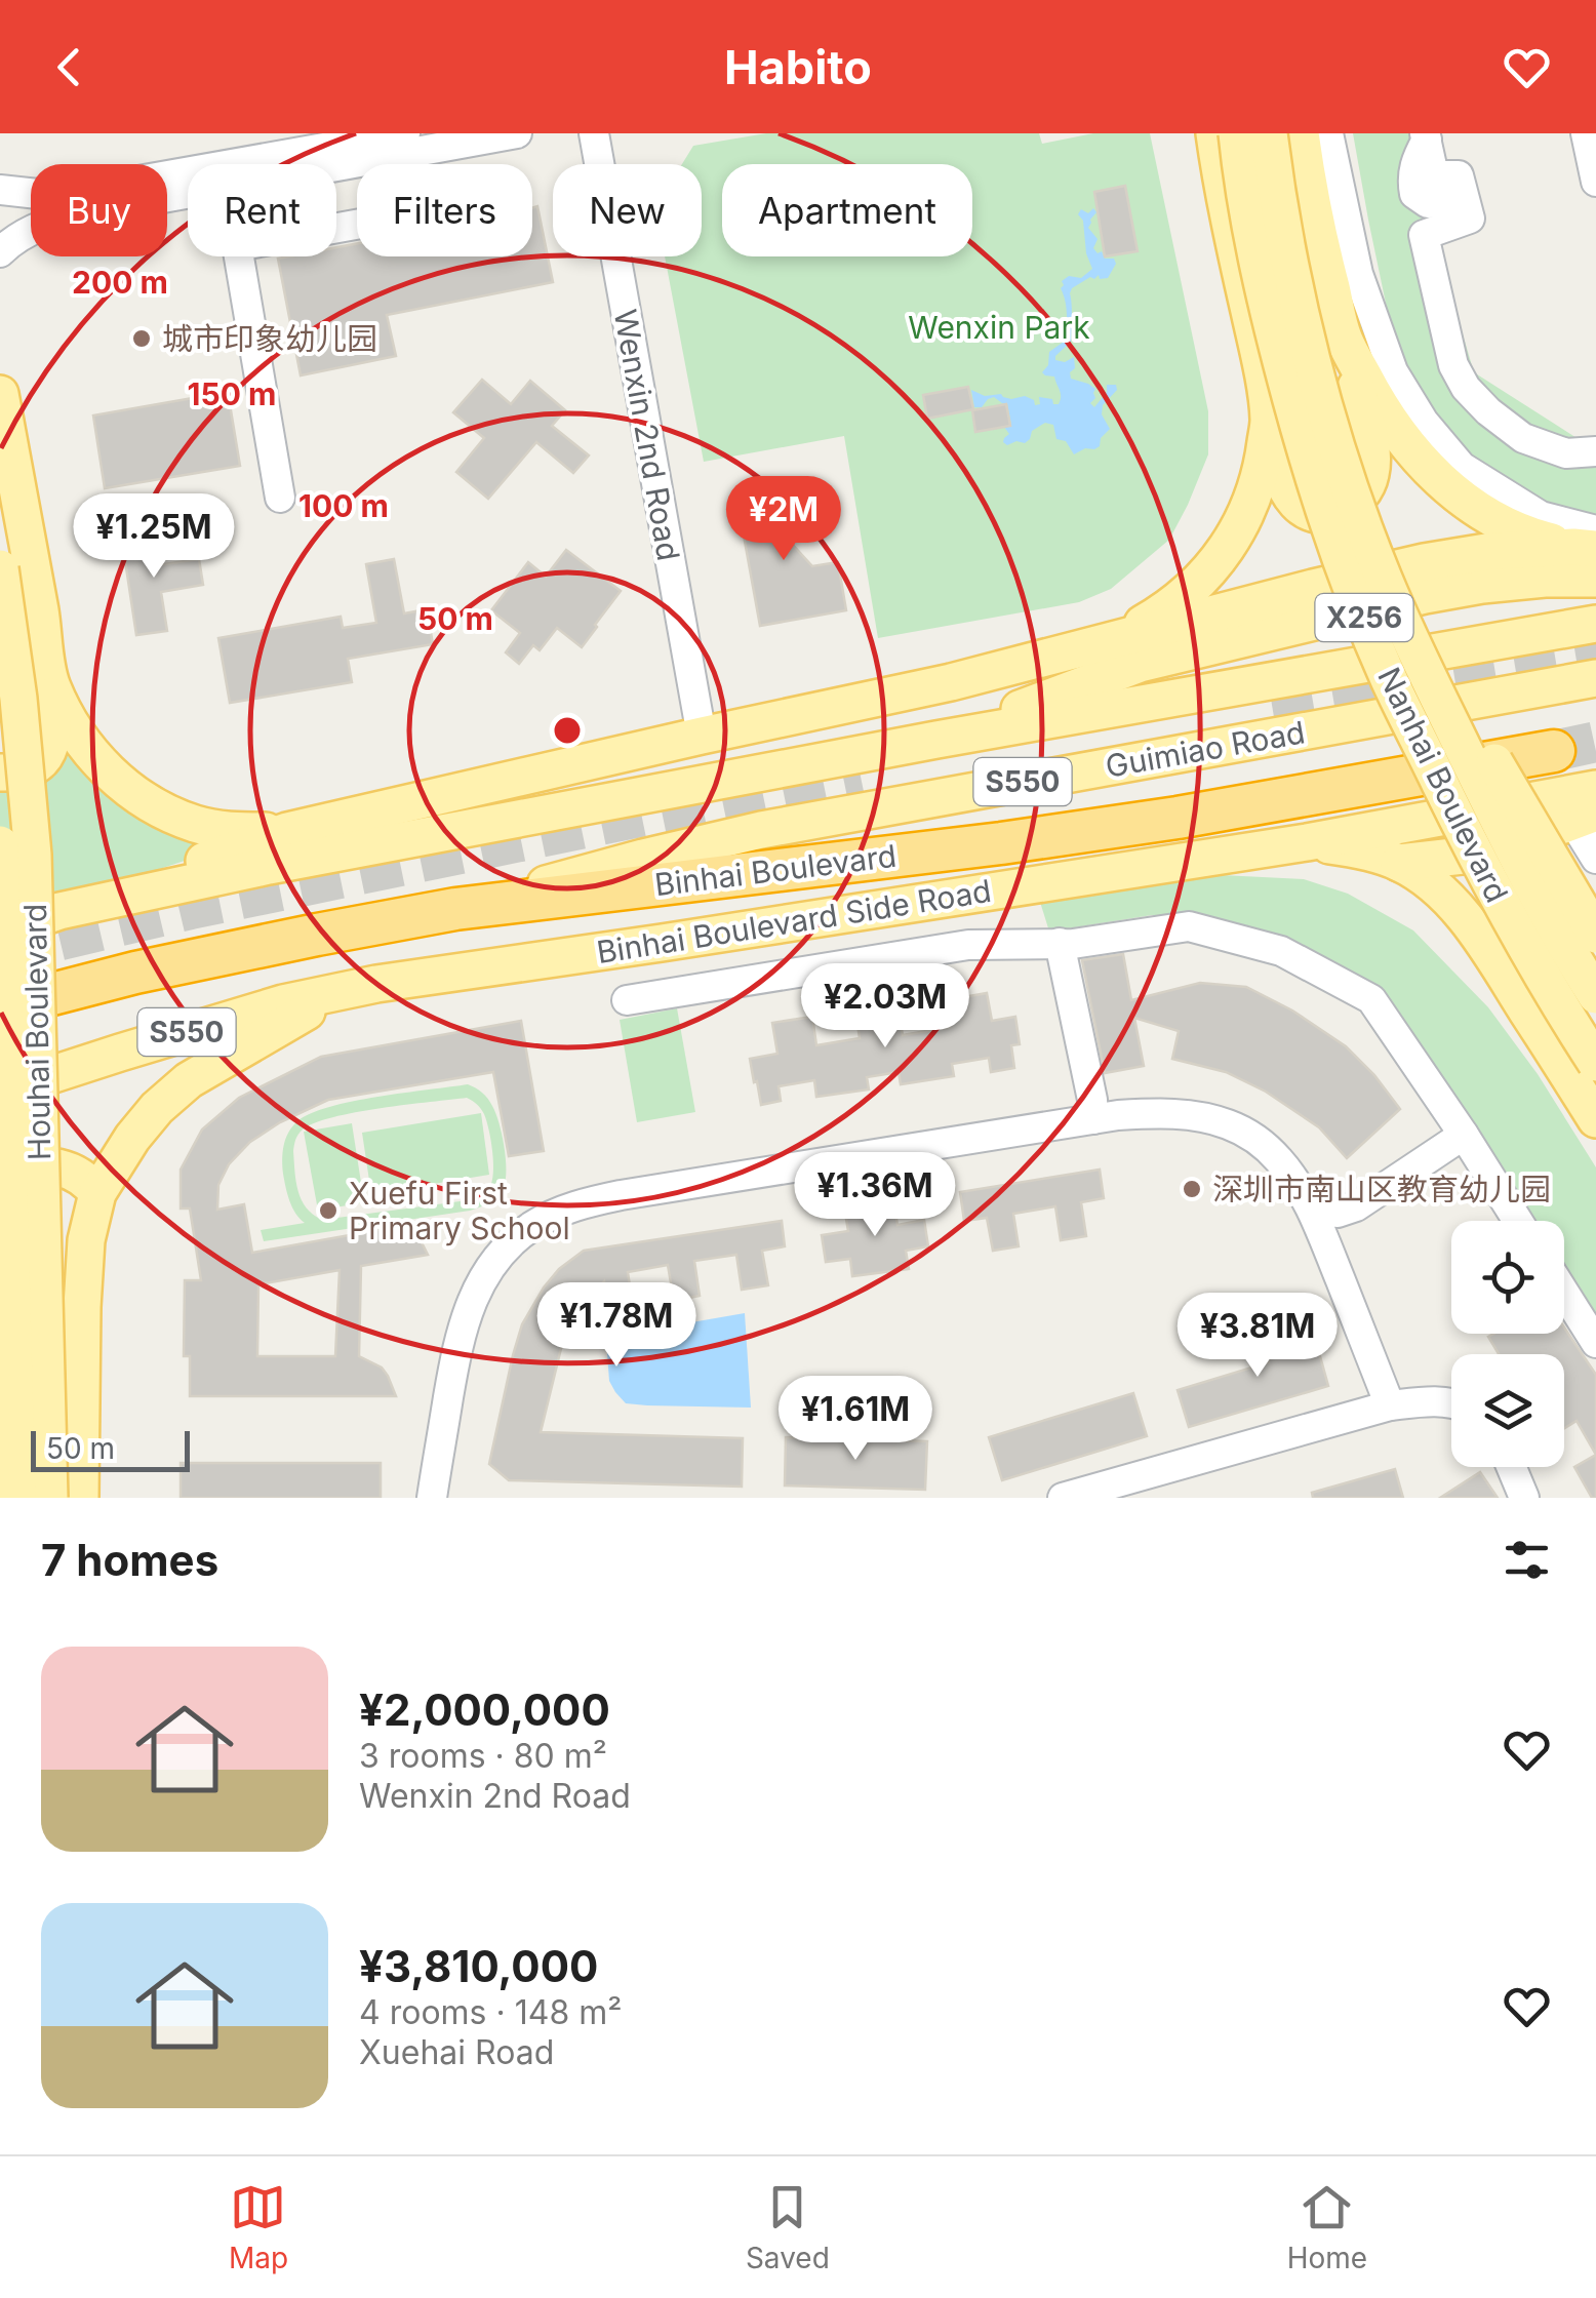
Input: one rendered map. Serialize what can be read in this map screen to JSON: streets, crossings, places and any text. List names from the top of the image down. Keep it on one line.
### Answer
{"streets":{"highway":["S550","Binhai Boulevard"],"main road":["X256","Guimiao Road","Nanhai Boulevard","Binhai Boulevard Side Road","Houhai Boulevard"],"street":["Wenxin 2nd Road"]},"crossings":[["Guimiao Road","Binhai Boulevard"]],"parks":["Wenxin Park"],"places":["城市印象幼儿园","深圳市南山区教育幼儿园","Xuefu First Primary School"],"scale_bar":"50 m","page":{"header":"Habito","chip":["Buy","Rent","Filters","New","Apartment"],"price":["¥2M","¥1.25M","¥2.03M","¥1.36M","¥1.78M","¥3.81M","¥1.61M"],"scale":"50 m","heading":"7 homes","list":[{"name":"¥2,000,000","note":"3 rooms · 80 m² · Wenxin 2nd Road"},{"name":"¥3,810,000","note":"4 rooms · 148 m² · Xuehai Road"}],"tabs":["Map","Saved","Home"]},"rings":["200 m","150 m","100 m","50 m"]}
